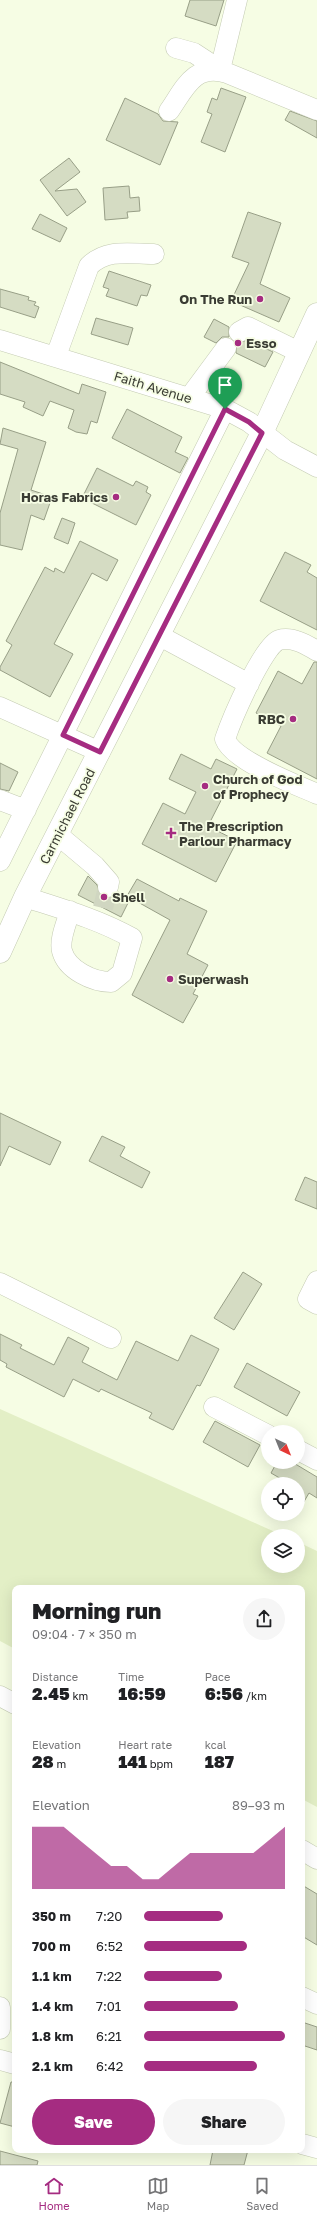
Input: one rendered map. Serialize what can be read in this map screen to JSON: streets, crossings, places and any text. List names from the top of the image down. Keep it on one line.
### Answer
{"streets":{"main road":["Carmichael Road"],"street":["Faith Avenue"]},"crossings":[["Faith Avenue","Carmichael Road"]],"places":{"other":["On The Run","Esso","Horas Fabrics","RBC","Church of God of Prophecy","Shell","Superwash"],"health":["The Prescription Parlour Pharmacy"]},"north":"bottom right","page":{"heading":["Morning run","09:04 · 7 × 350 m"],"stats":[["Distance","2.45 km"],["Time","16:59"],["Pace","6:56 /km"],["Elevation","28 m"],["Heart rate","141 bpm"],["kcal","187"]],"chart":["Elevation","89–93 m"],"list":[{"name":"350 m","note":"7:20"},{"name":"700 m","note":"6:52"},{"name":"1.1 km","note":"7:22"},{"name":"1.4 km","note":"7:01"},{"name":"1.8 km","note":"6:21"},{"name":"2.1 km","note":"6:42"}],"buttons":["Save","Share"],"tabs":["Home","Map","Saved"]}}
